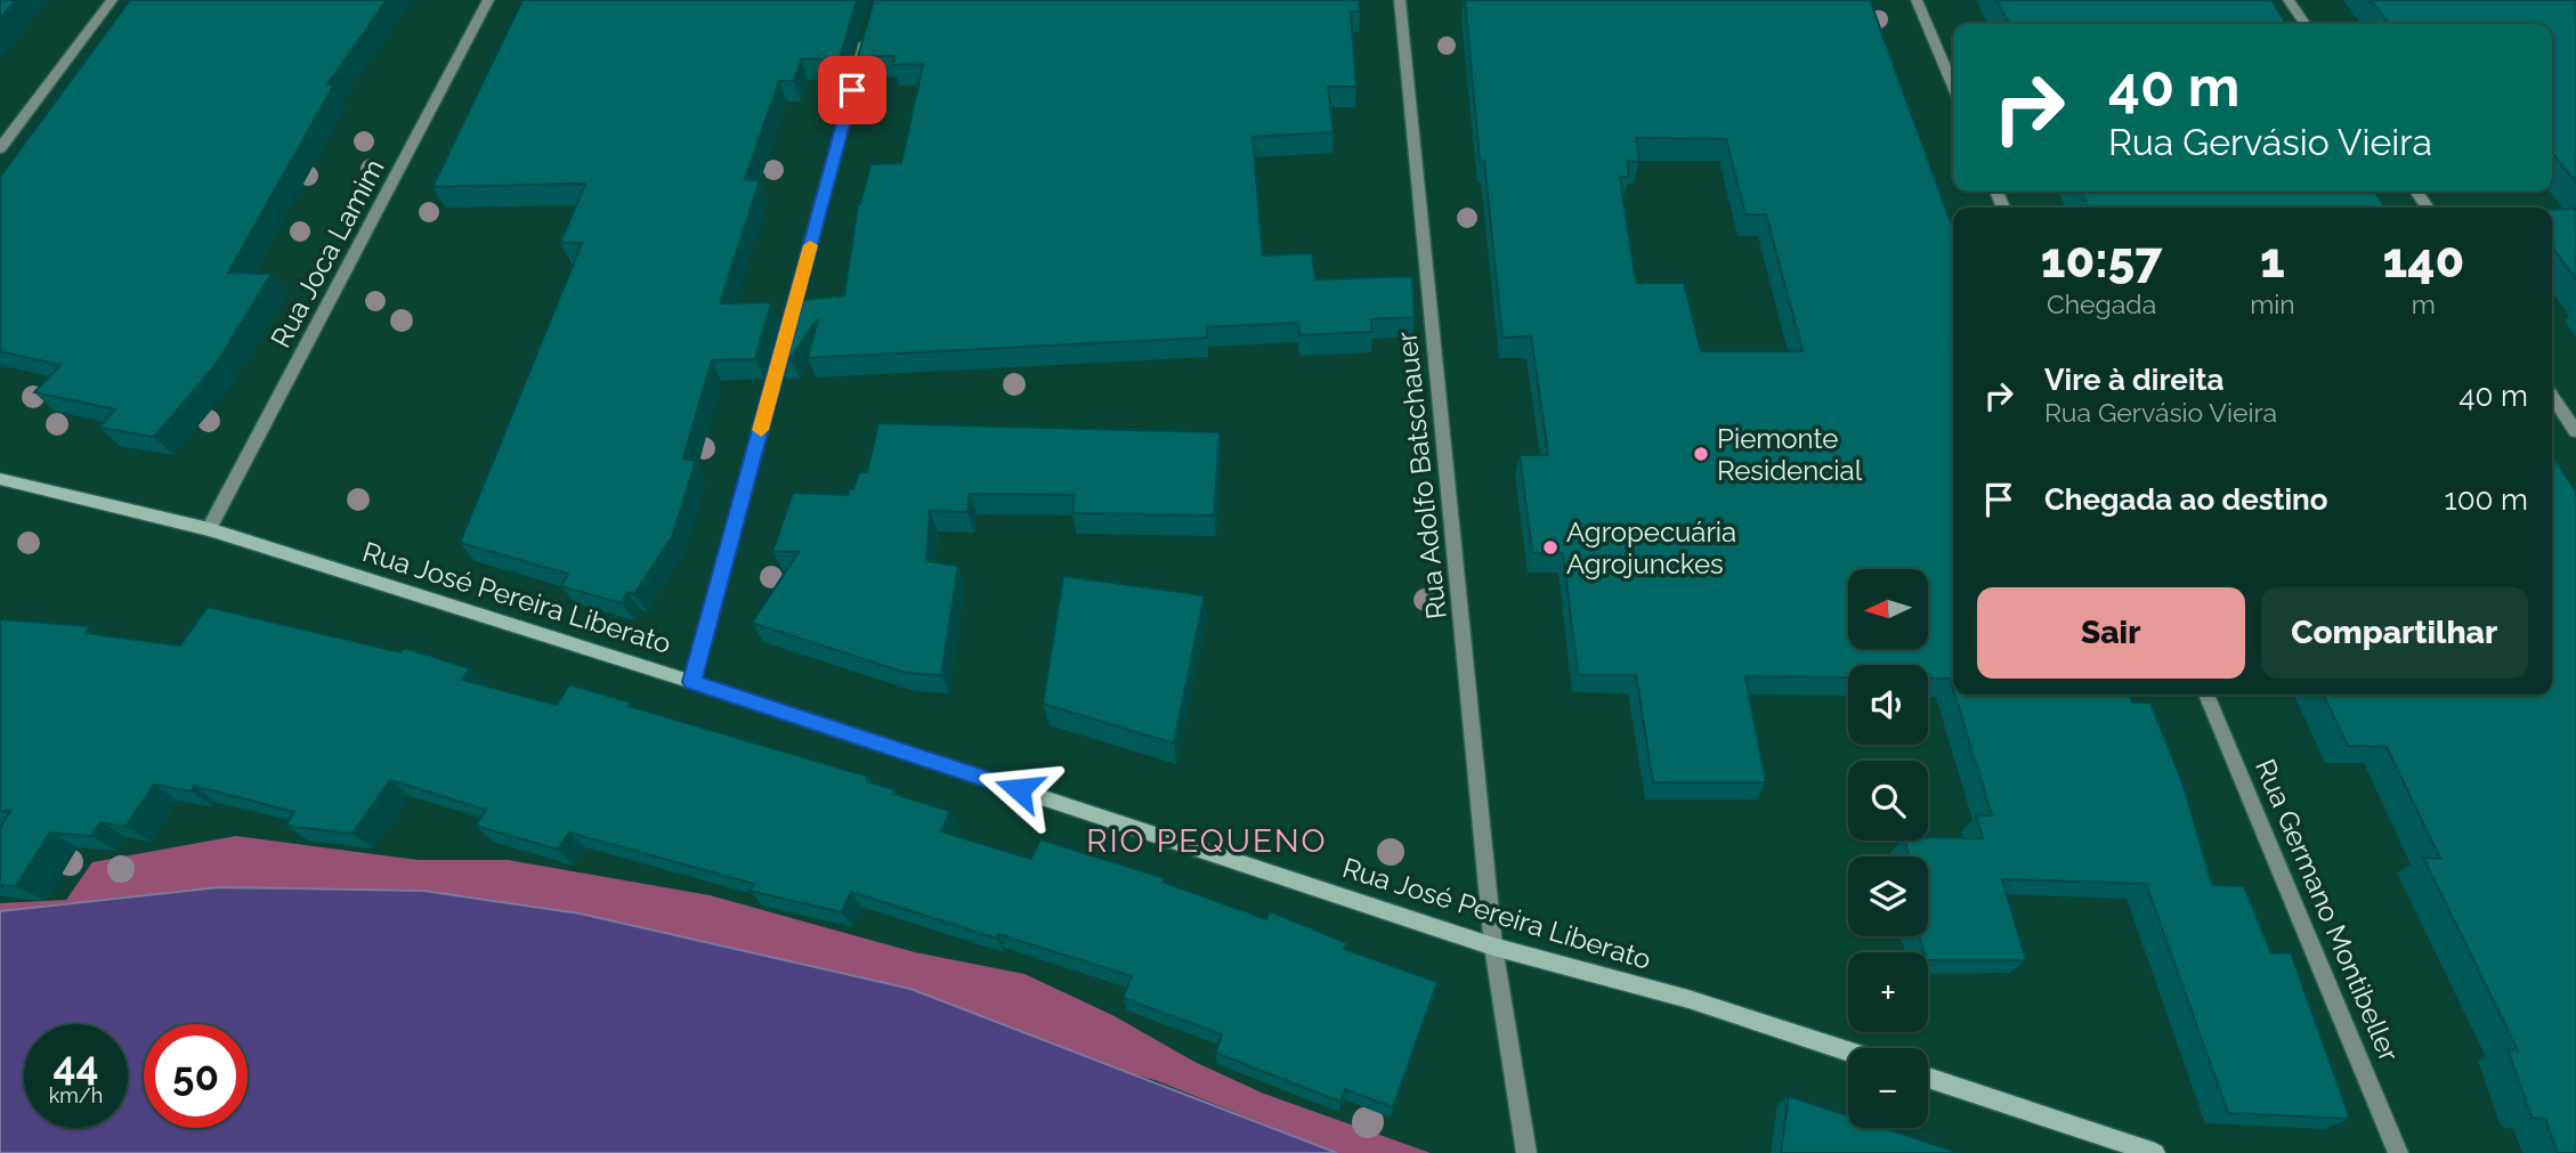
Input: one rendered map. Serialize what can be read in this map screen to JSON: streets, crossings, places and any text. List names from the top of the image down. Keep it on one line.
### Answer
{"streets":{"main road":["Rua José Pereira Liberato"],"street":["Rua Joca Lamim","Rua Adolfo Batschauer","Rua Germano Montibeller"]},"crossings":[["Rua Joca Lamim","Rua José Pereira Liberato"],["Rua Adolfo Batschauer","Rua José Pereira Liberato"]],"districts":["RIO PEQUENO"],"places":["Piemonte Residencial","Agropecuária Agrojunckes"],"north":"left","page":{"turn":["40 m","Rua Gervásio Vieira"],"eta":["10:57","Chegada","1","min","140","m"],"list":[{"name":"Vire à direita","note":"Rua Gervásio Vieira","value":"40 m"},{"name":"Chegada ao destino","value":"100 m"}],"map_buttons":["+","−"],"buttons":["Sair","Compartilhar"],"speed":"44 km/h","limit":"50"}}
